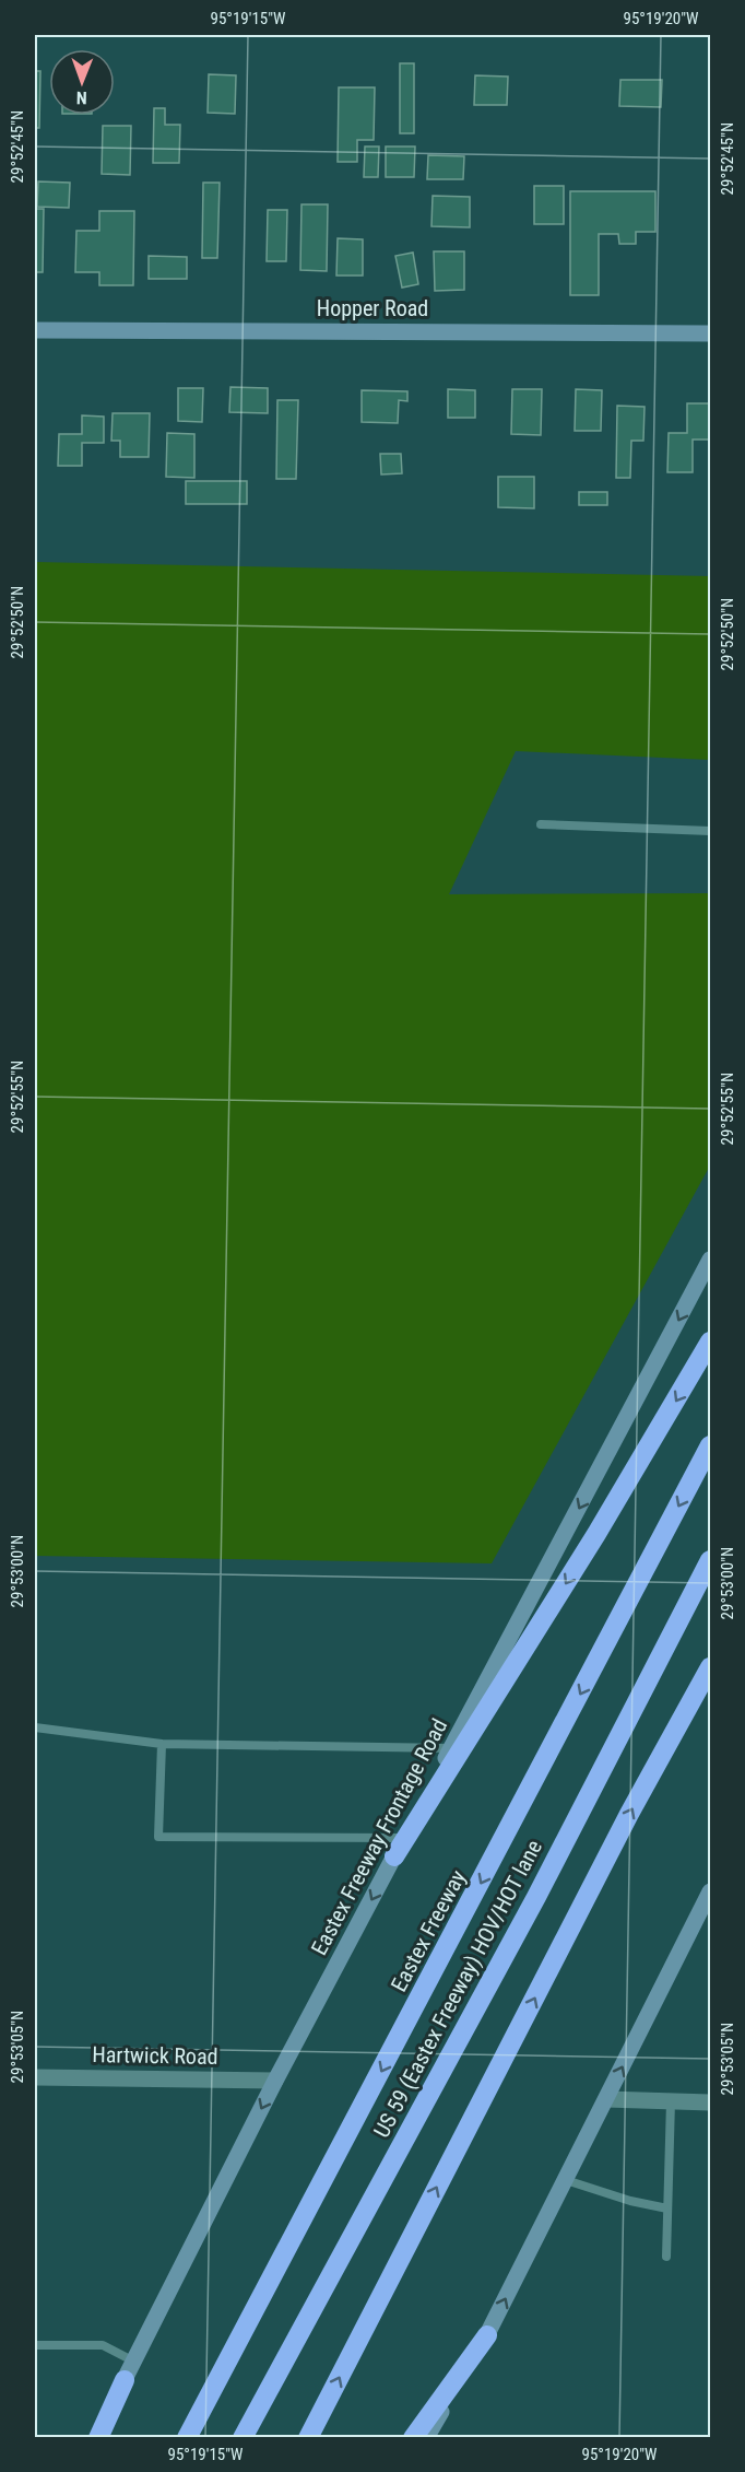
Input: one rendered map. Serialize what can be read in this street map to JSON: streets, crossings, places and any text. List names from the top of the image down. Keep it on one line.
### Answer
{"streets":{"highway":["Eastex Freeway","US 59 (Eastex Freeway) HOV/HOT lane"],"main road":["Hopper Road","Eastex Freeway Frontage Road"],"street":["Hartwick Road"]},"crossings":[["Eastex Freeway Frontage Road","Hartwick Road"]],"one_way":["Eastex Freeway Frontage Road"],"north":"bottom","coordinates":["95°19'15\"W","95°19'20\"W","29°52'45\"N","29°52'50\"N","29°52'55\"N","29°53'00\"N","29°53'05\"N"]}
